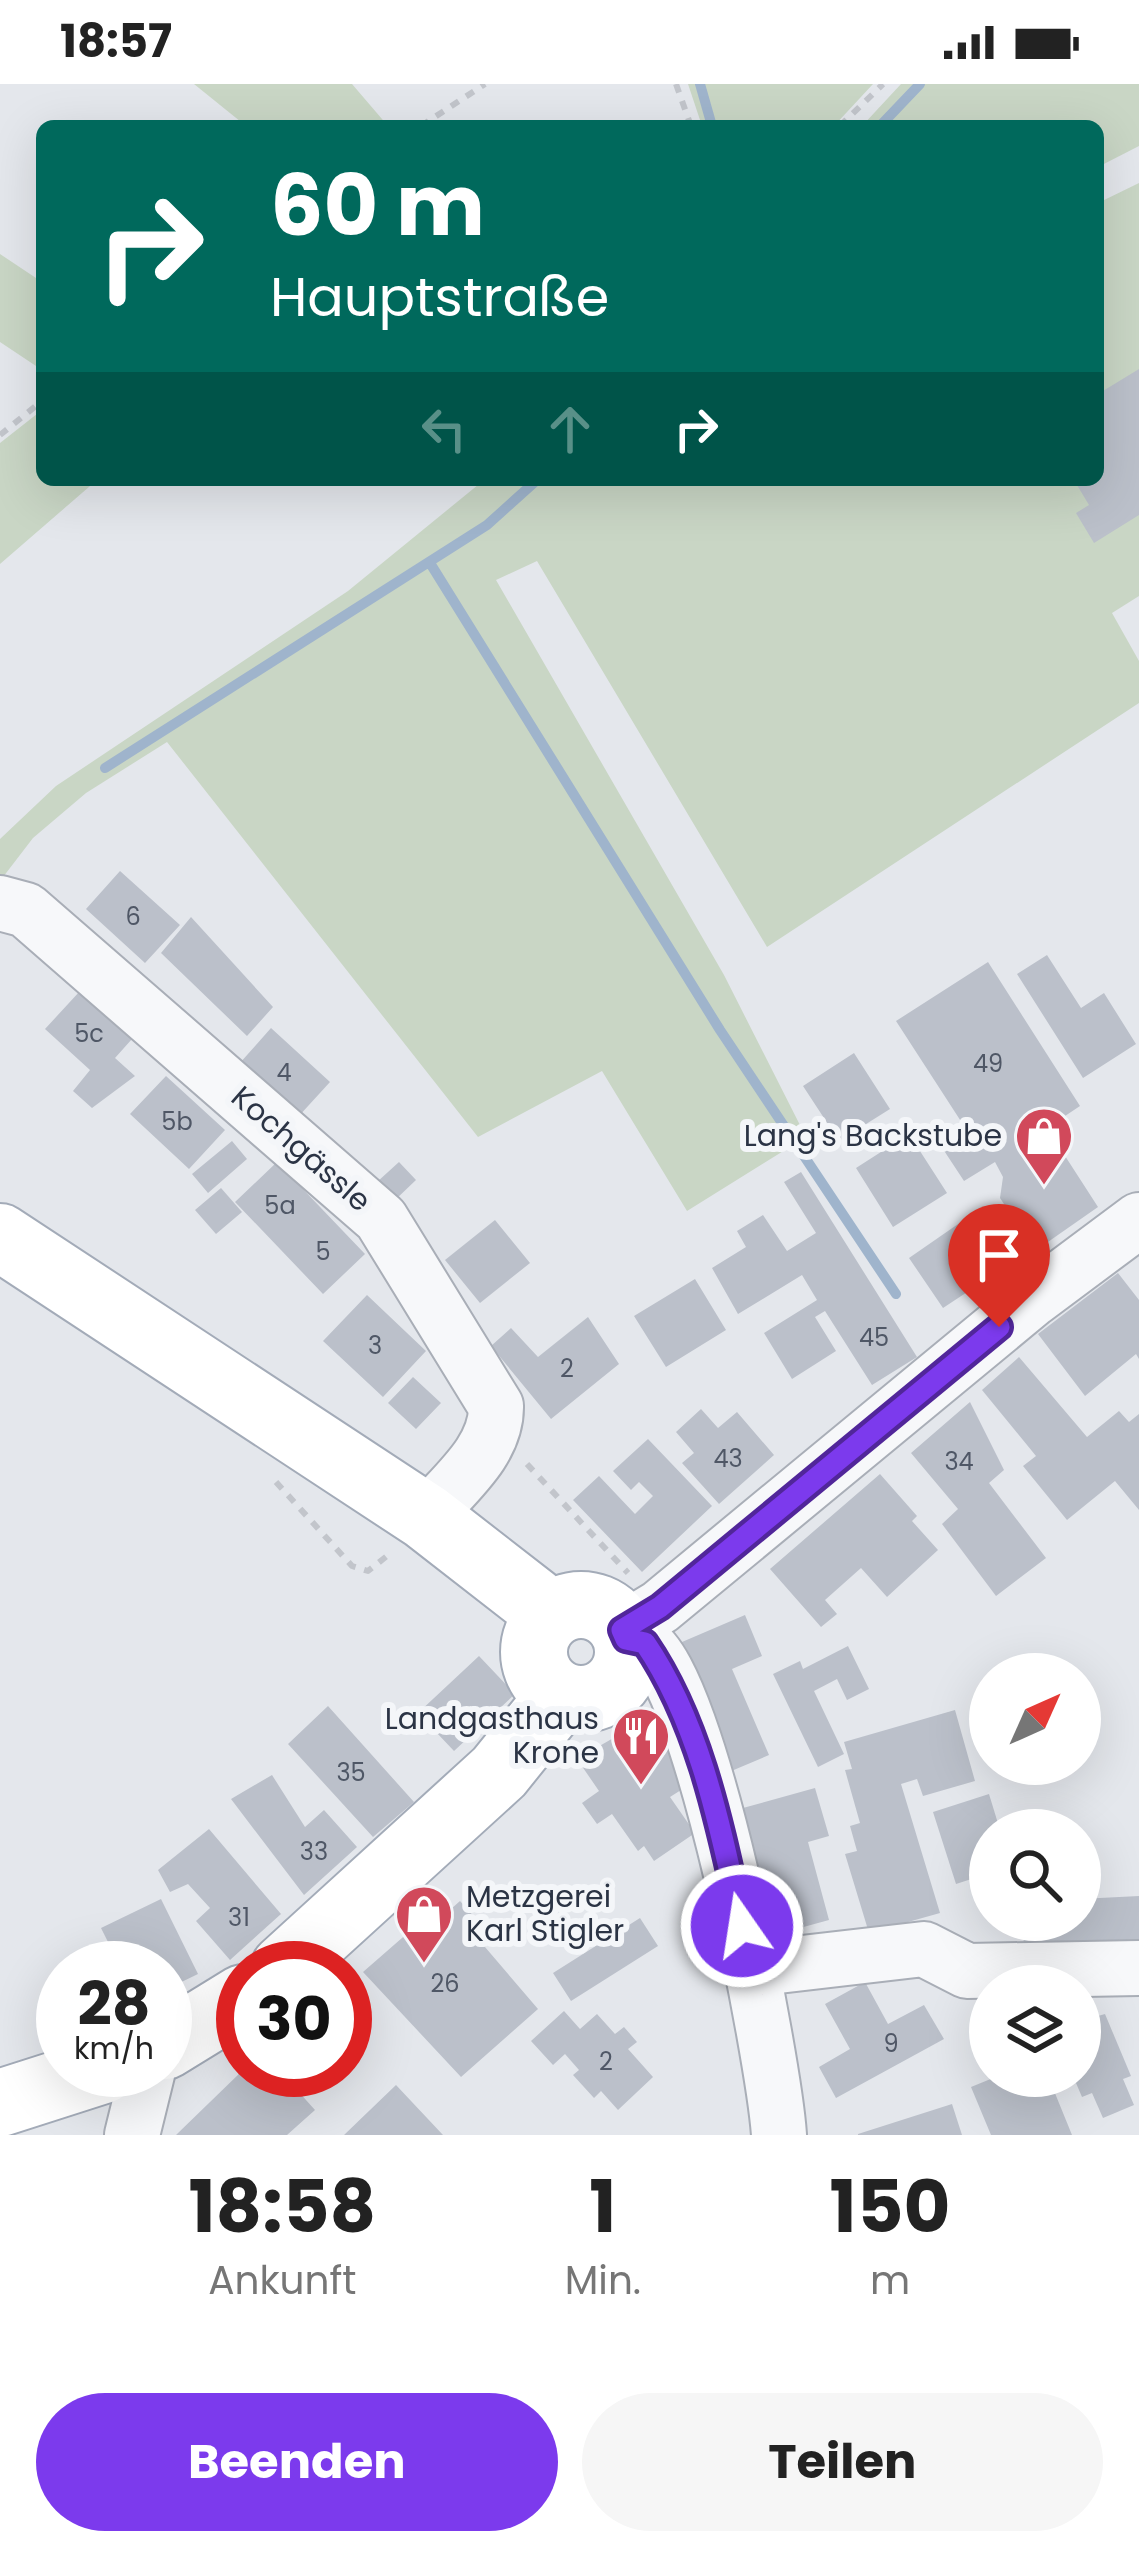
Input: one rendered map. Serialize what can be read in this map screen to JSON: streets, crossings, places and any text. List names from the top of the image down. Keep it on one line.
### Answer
{"streets":{"street":["Kochgässle"]},"places":{"shop":["Lang's Backstube","Metzgerei Karl Stigler"],"restaurant":["Landgasthaus Krone"]},"house_numbers":["6","5c","49","4","5b","5a","5","45","3","2","43","34","35","33","31","26","9","2"],"north":"top right","page":{"status":"18:57","turn":["60 m","Hauptstraße"],"speed":"28 km/h","limit":"30","eta":["18:58","Ankunft","1","Min.","150","m"],"buttons":["Beenden","Teilen"]}}
